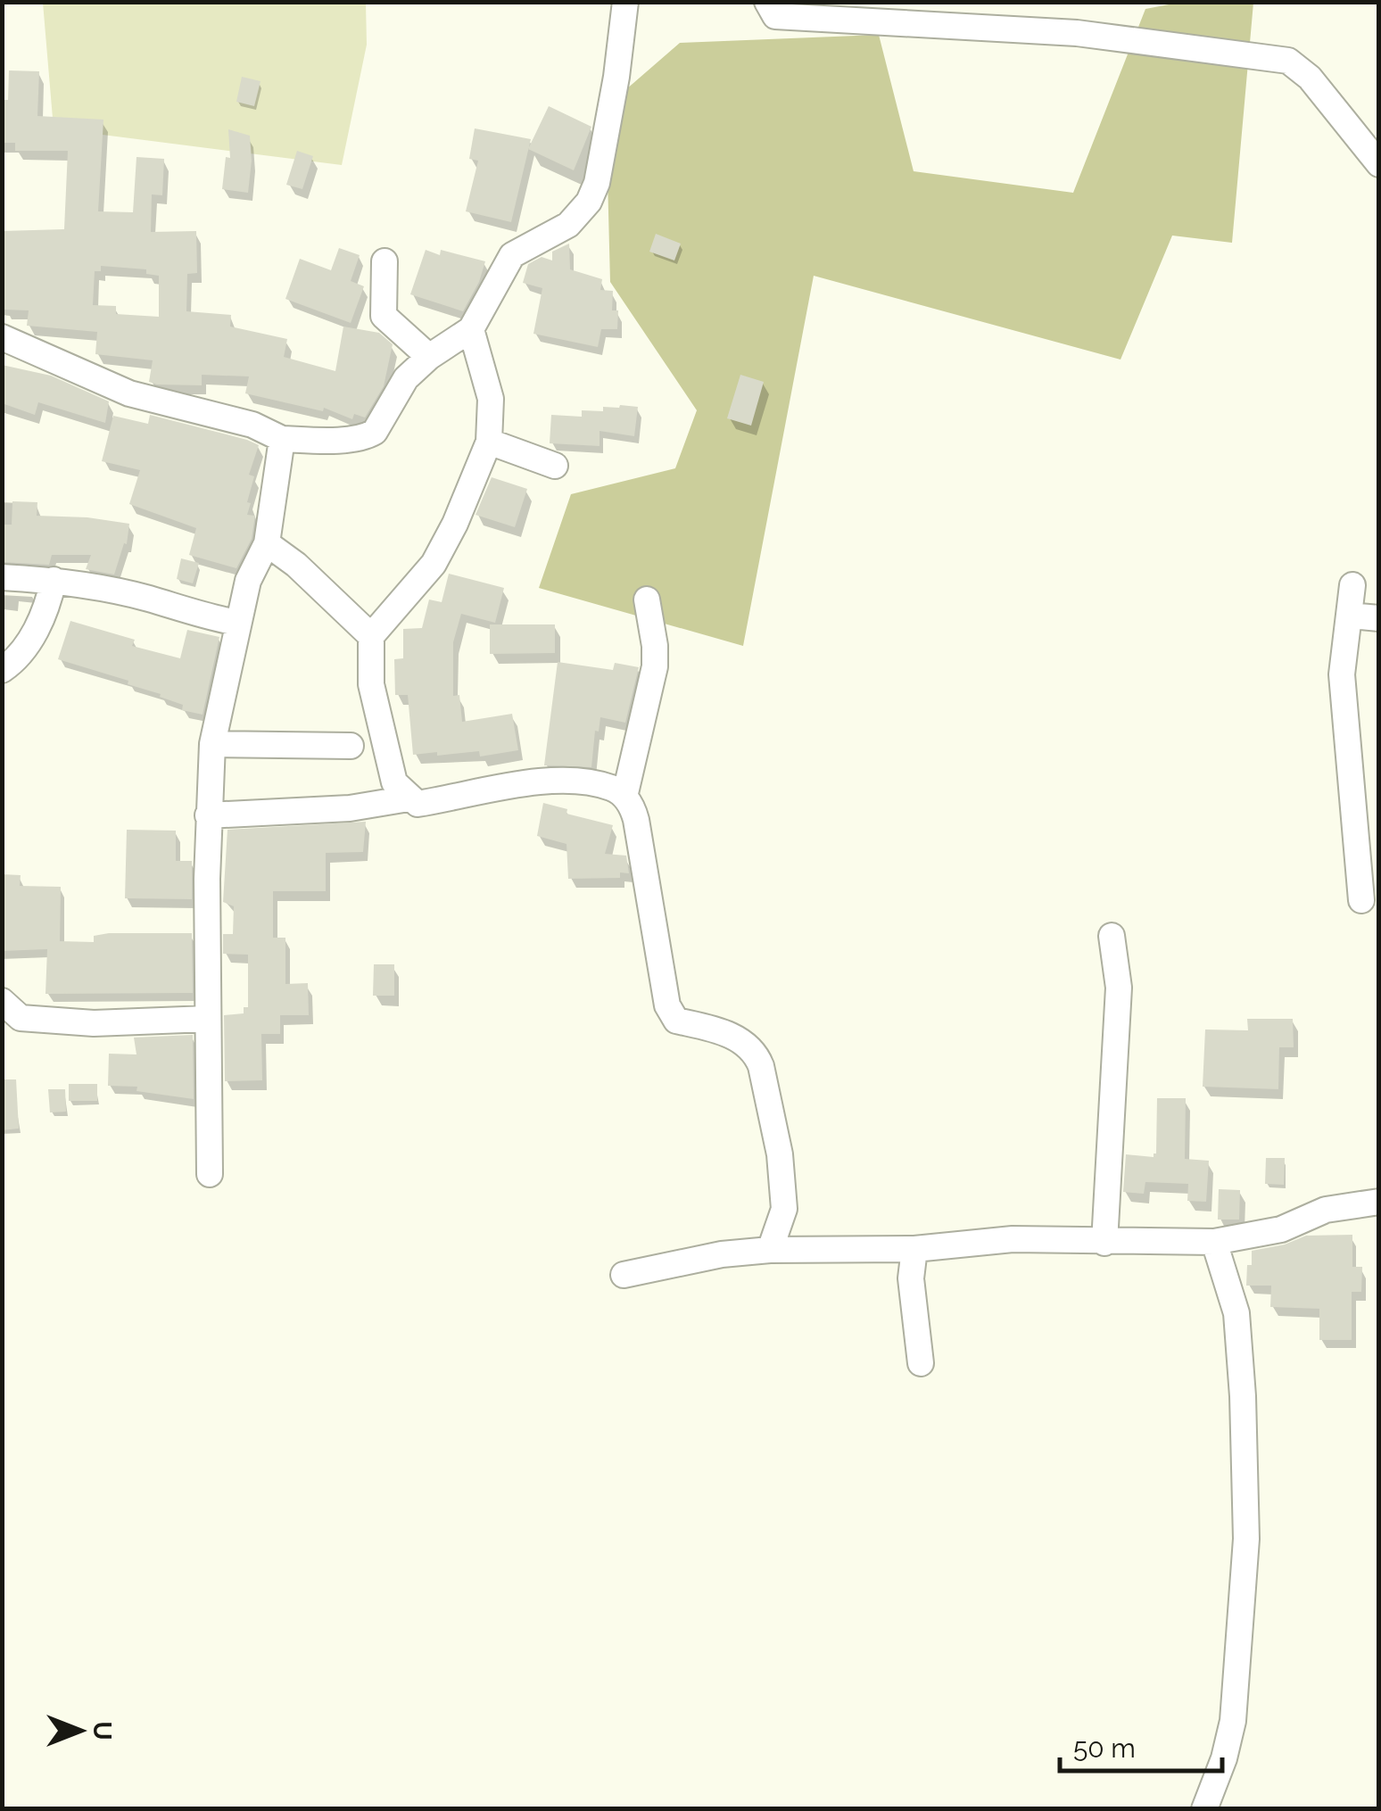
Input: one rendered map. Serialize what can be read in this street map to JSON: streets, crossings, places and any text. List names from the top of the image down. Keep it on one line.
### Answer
{"scale_bar":"50 m","north":"right"}
